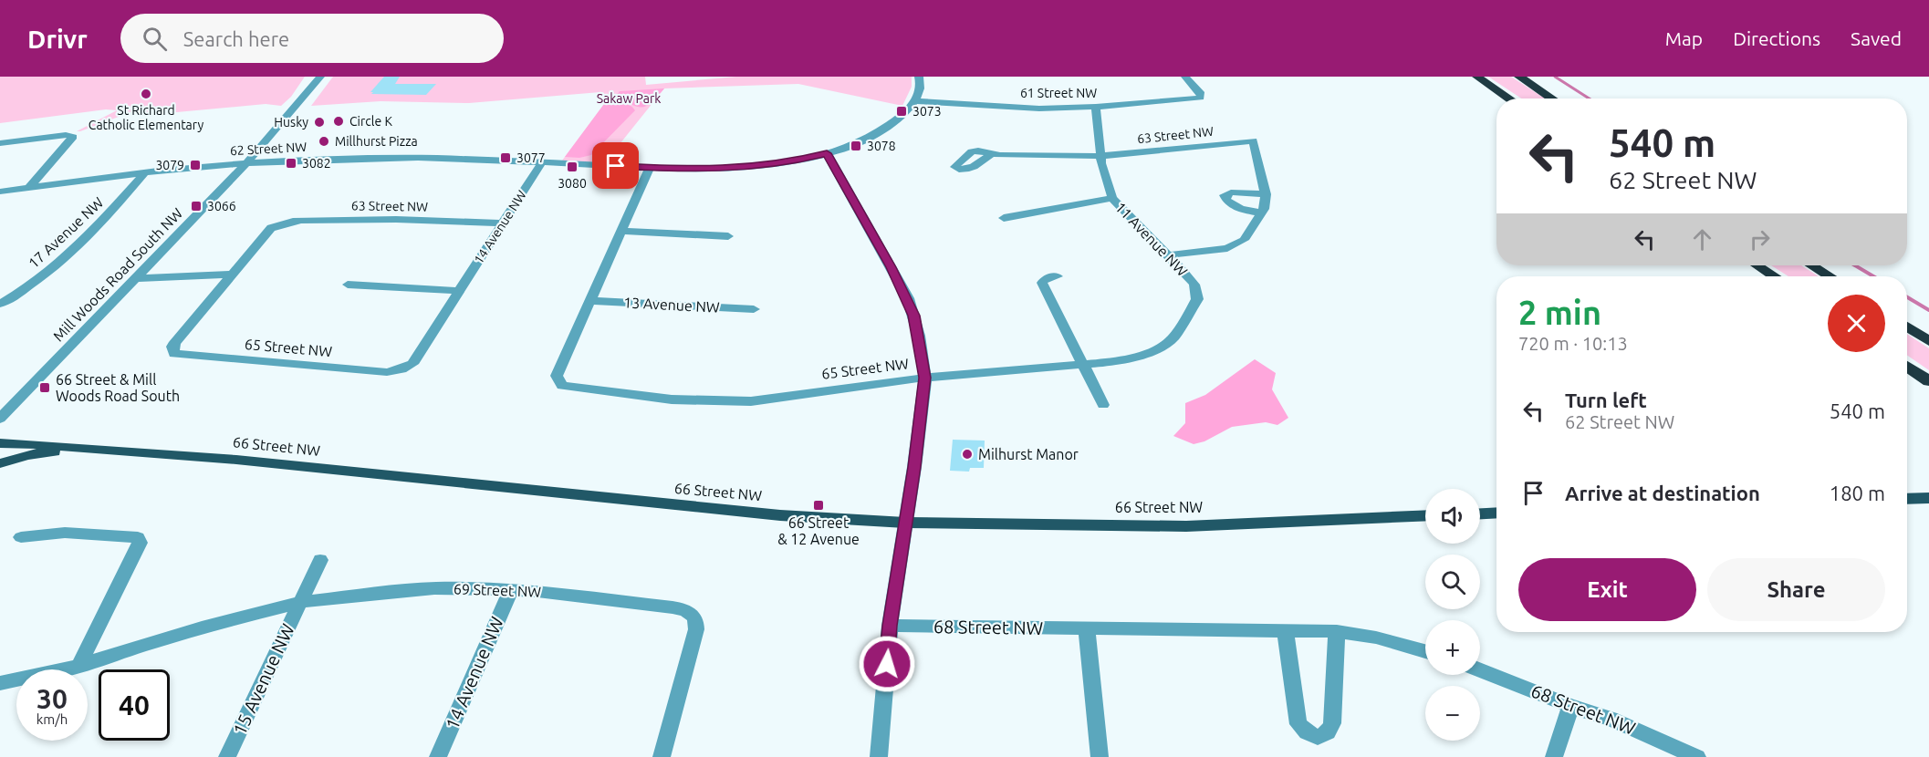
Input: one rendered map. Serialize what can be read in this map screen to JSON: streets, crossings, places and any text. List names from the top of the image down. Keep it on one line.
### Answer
{"streets":{"main road":["66 Street NW"],"street":["61 Street NW","63 Street NW","62 Street NW","14 Avenue NW","17 Avenue NW","11 Avenue NW","Mill Woods Road South NW","13 Avenue NW","65 Street NW","69 Street NW","68 Street NW","15 Avenue NW"]},"crossings":[["61 Street NW","62 Street NW"],["61 Street NW","11 Avenue NW"],["63 Street NW","14 Avenue NW"],["63 Street NW","11 Avenue NW"],["63 Street NW","65 Street NW"],["62 Street NW","14 Avenue NW"],["62 Street NW","17 Avenue NW"],["62 Street NW","Mill Woods Road South NW"],["14 Avenue NW","65 Street NW"],["14 Avenue NW","69 Street NW"],["11 Avenue NW","65 Street NW"],["13 Avenue NW","65 Street NW"],["69 Street NW","15 Avenue NW"]],"parks":["Sakaw Park"],"places":{"other":["St Richard Catholic Elementary","Circle K","Husky","Millhurst Pizza","Milhurst Manor"],"transit":["3073","3078","3077","3082","3079","3080","3066","66 Street & Mill Woods Road South","66 Street & 12 Avenue"]},"page":{"header":"Drivr","search":"Search here","nav":["Map","Directions","Saved"],"turn":["540 m","62 Street NW"],"heading":["2 min","720 m · 10:13"],"list":[{"name":"Turn left","note":"62 Street NW","value":"540 m"},{"name":"Arrive at destination","value":"180 m"}],"map_buttons":["+","−"],"buttons":["Exit","Share"],"speed":"30 km/h","limit":"40"}}
